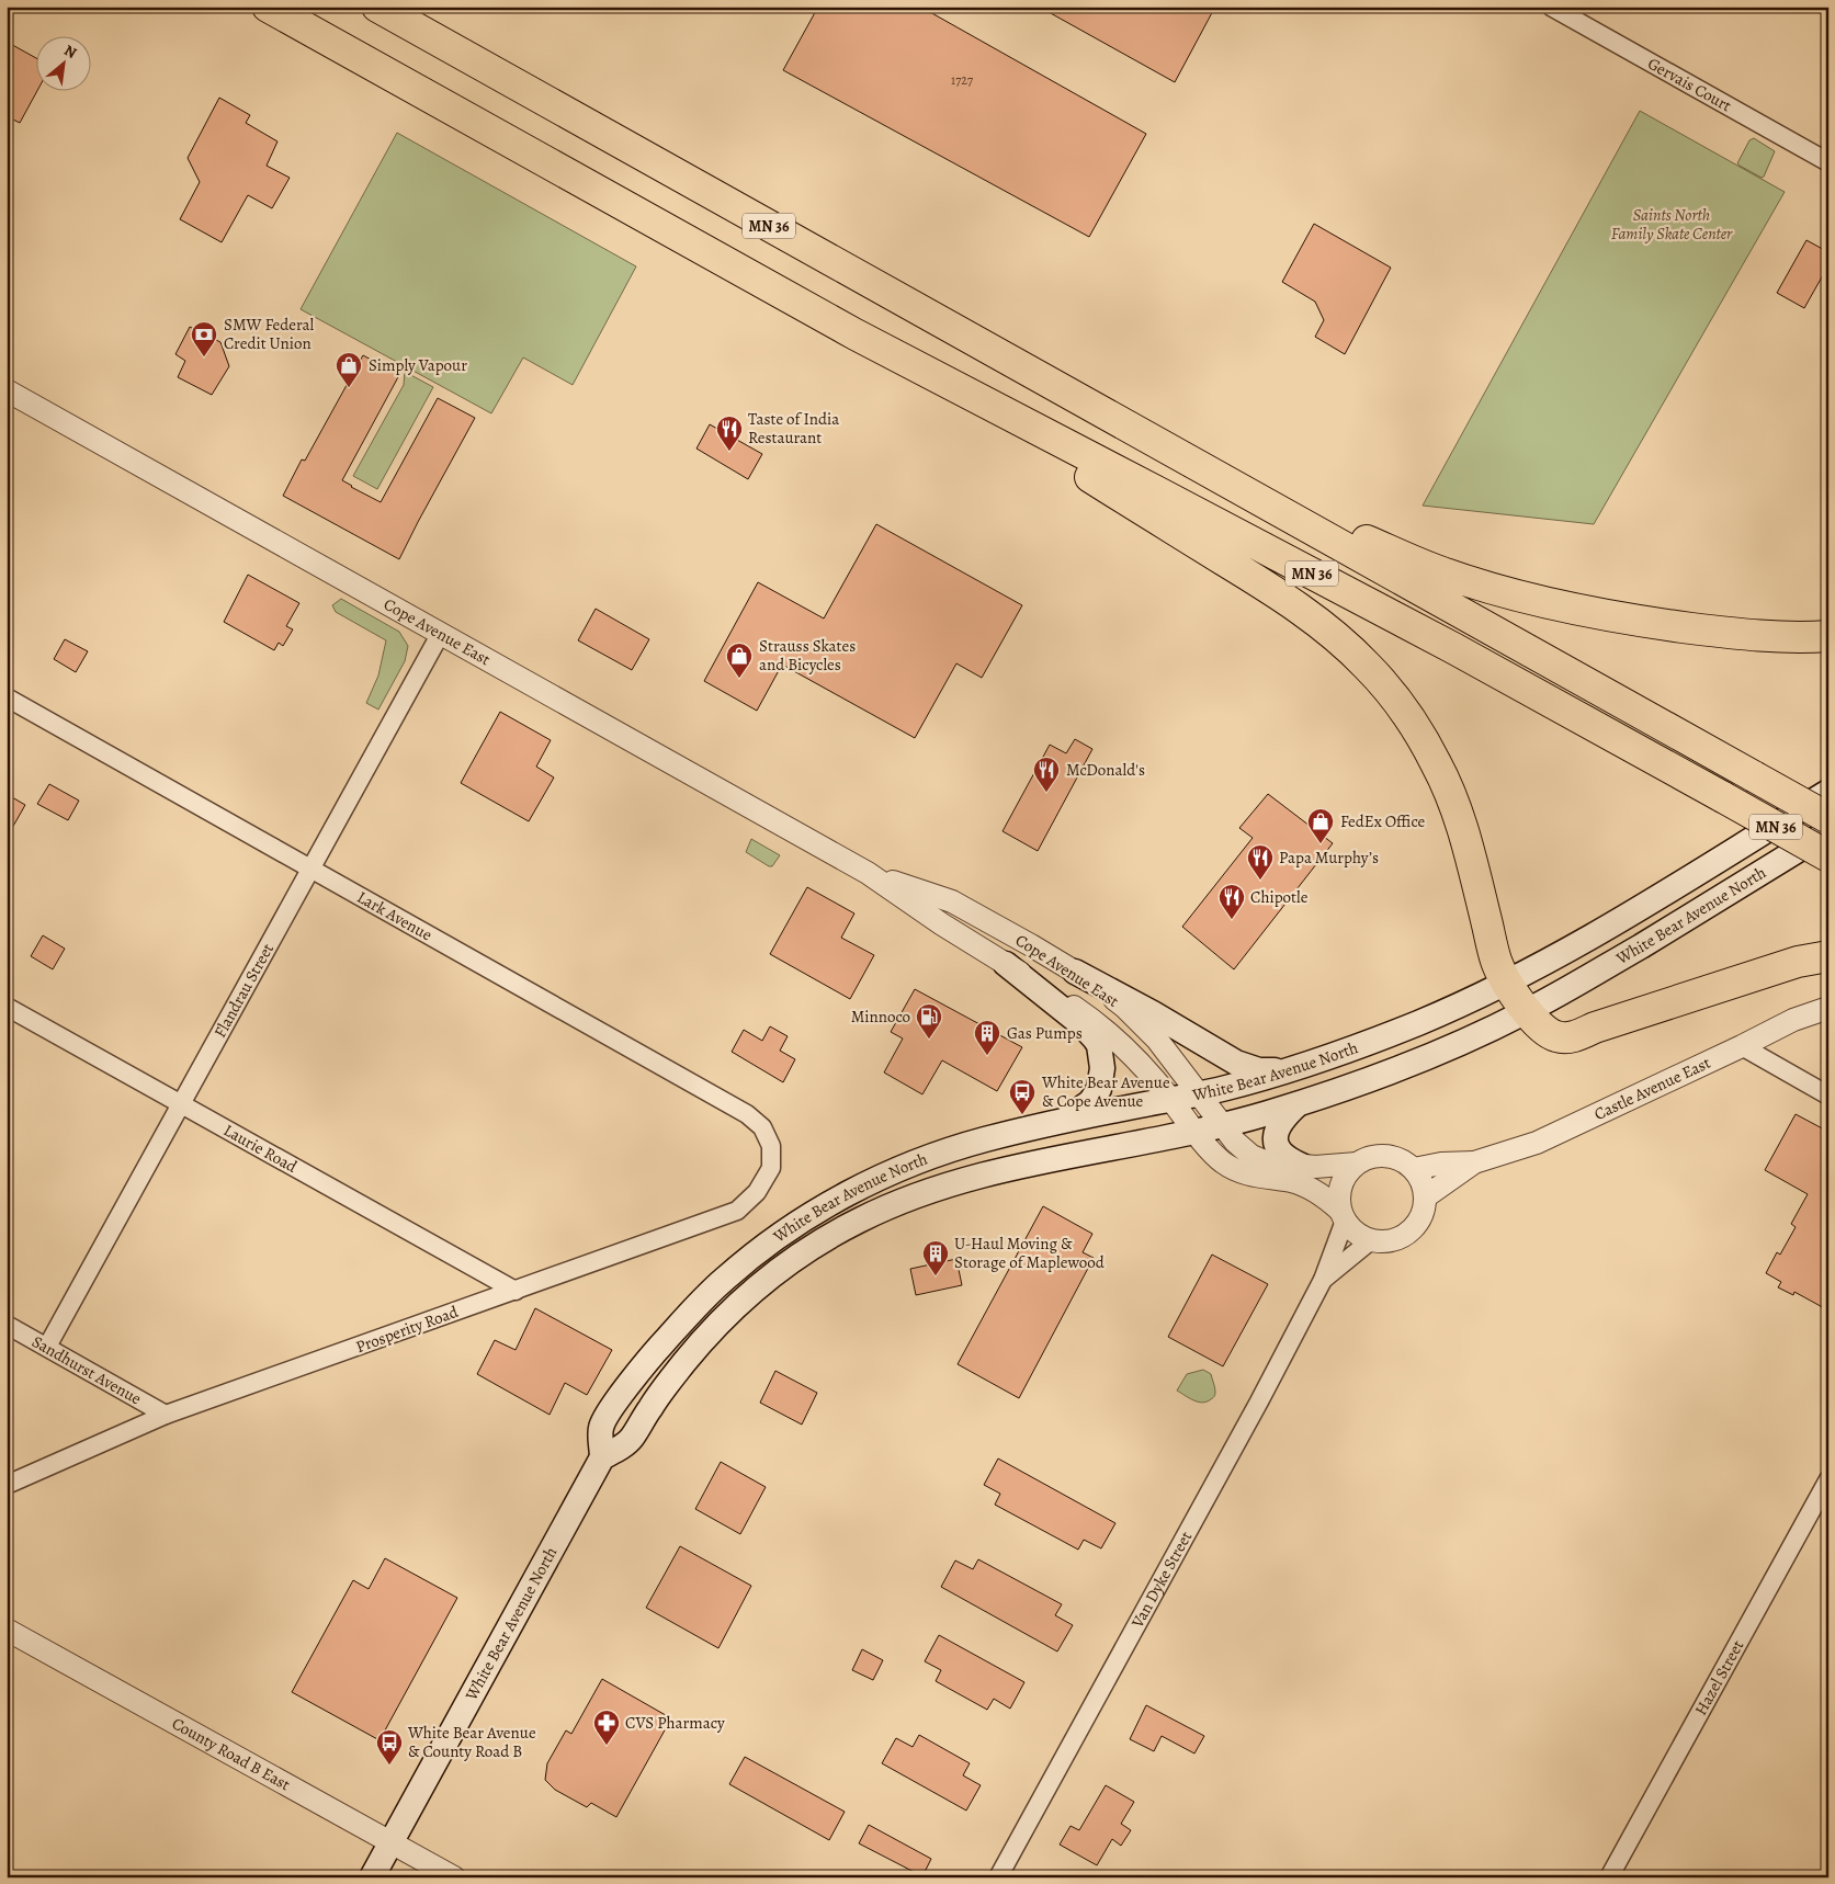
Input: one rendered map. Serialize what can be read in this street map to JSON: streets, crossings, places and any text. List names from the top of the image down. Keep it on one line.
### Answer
{"streets":{"highway":["MN 36"],"main road":["White Bear Avenue North"],"street":["Gervais Court","Cope Avenue East","Lark Avenue","Flandrau Street","Castle Avenue East","Laurie Road","Prosperity Road","Sandhurst Avenue","Van Dyke Street","Hazel Street","County Road B East"]},"crossings":[["Cope Avenue East","White Bear Avenue North"],["Cope Avenue East","Flandrau Street"],["White Bear Avenue North","County Road B East"],["Lark Avenue","Flandrau Street"],["Lark Avenue","Prosperity Road"],["Flandrau Street","Laurie Road"],["Flandrau Street","Sandhurst Avenue"],["Laurie Road","Prosperity Road"],["Prosperity Road","Sandhurst Avenue"]],"parks":["Saints North Family Skate Center"],"places":{"bank":["SMW Federal Credit Union"],"shop":["Simply Vapour","Strauss Skates and Bicycles","FedEx Office"],"restaurant":["Taste of India Restaurant","McDonald's","Papa Murphy’s","Chipotle"],"fuel station":["Minnoco"],"building":["Gas Pumps","U-Haul Moving & Storage of Maplewood"],"bus stop":["White Bear Avenue & Cope Avenue","White Bear Avenue & County Road B"],"pharmacy":["CVS Pharmacy"]},"house_numbers":["1727"],"north":"top right"}
